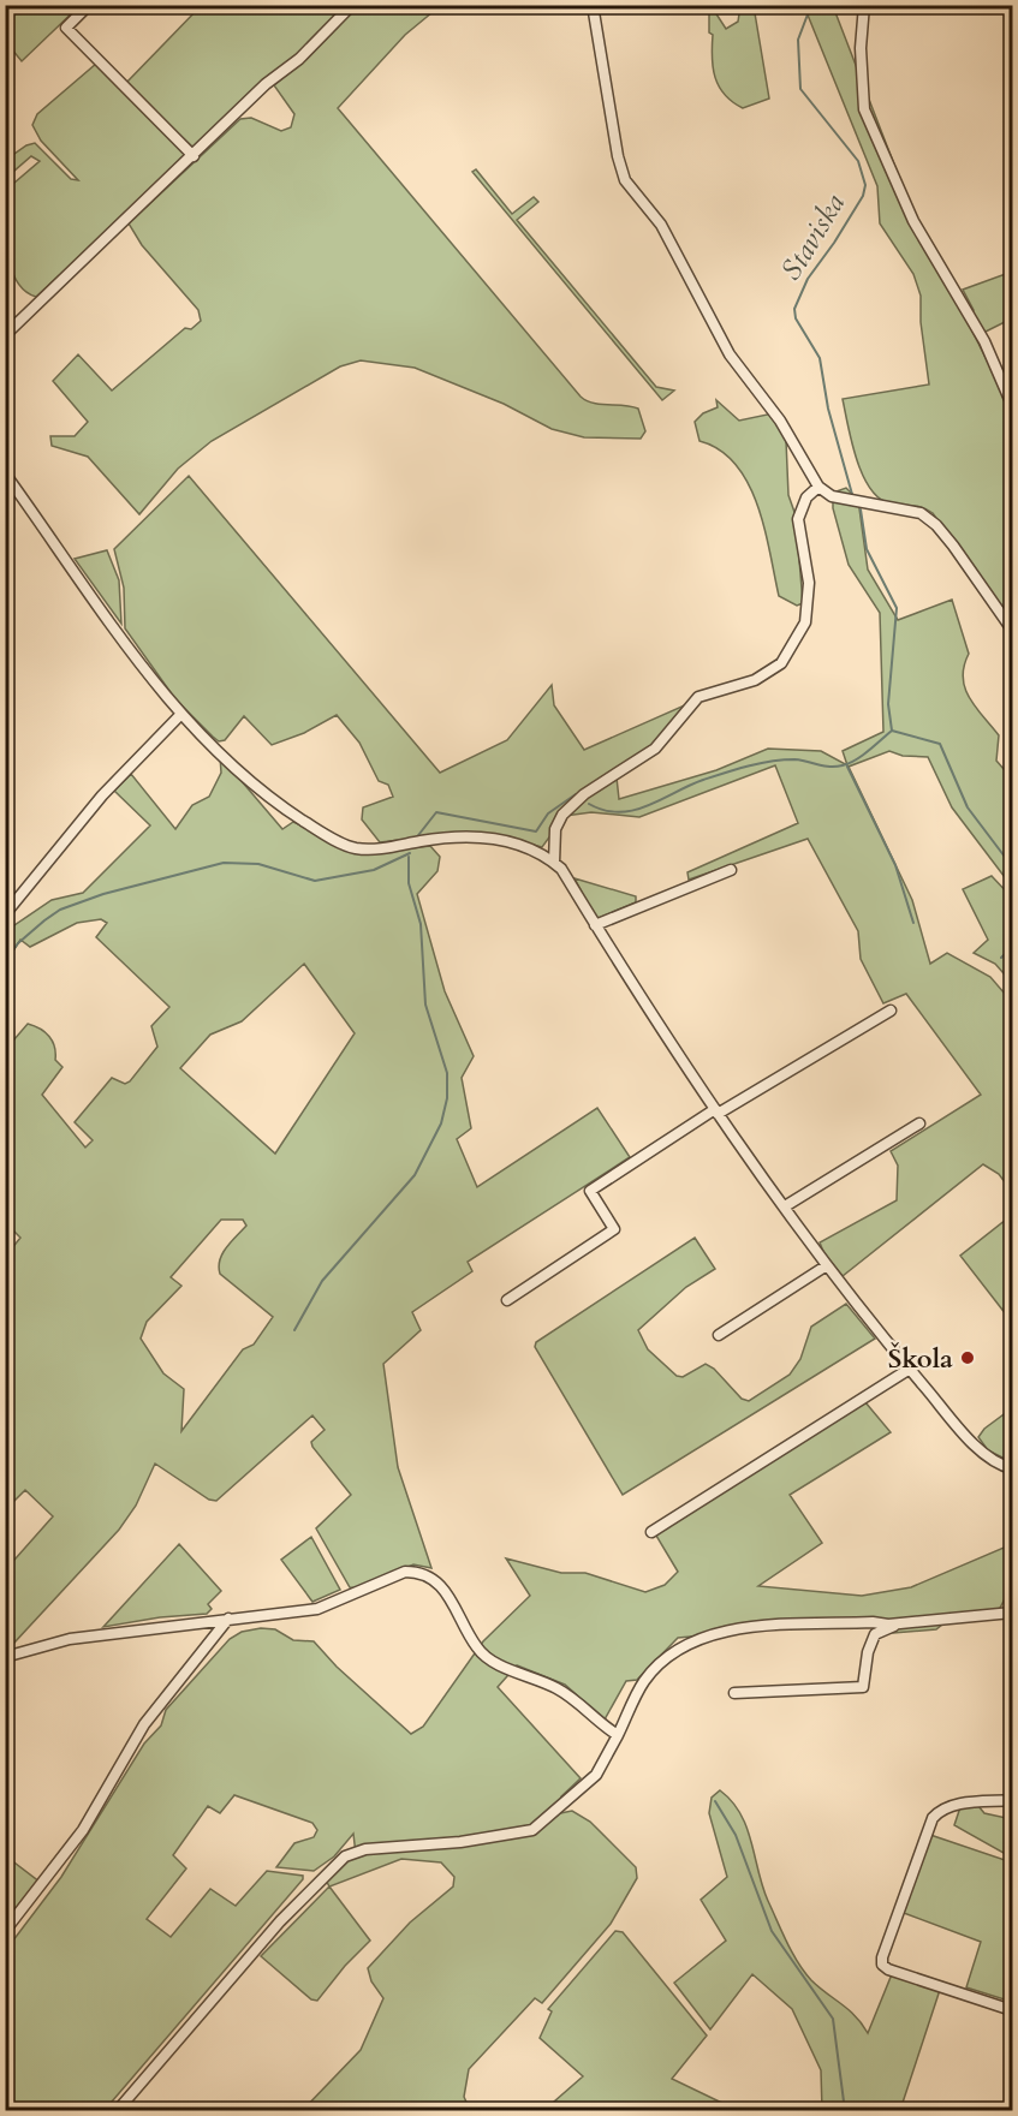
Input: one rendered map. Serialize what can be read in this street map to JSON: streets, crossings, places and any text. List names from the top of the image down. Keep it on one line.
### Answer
{"water":["Staviska"],"places":["Škola"]}
